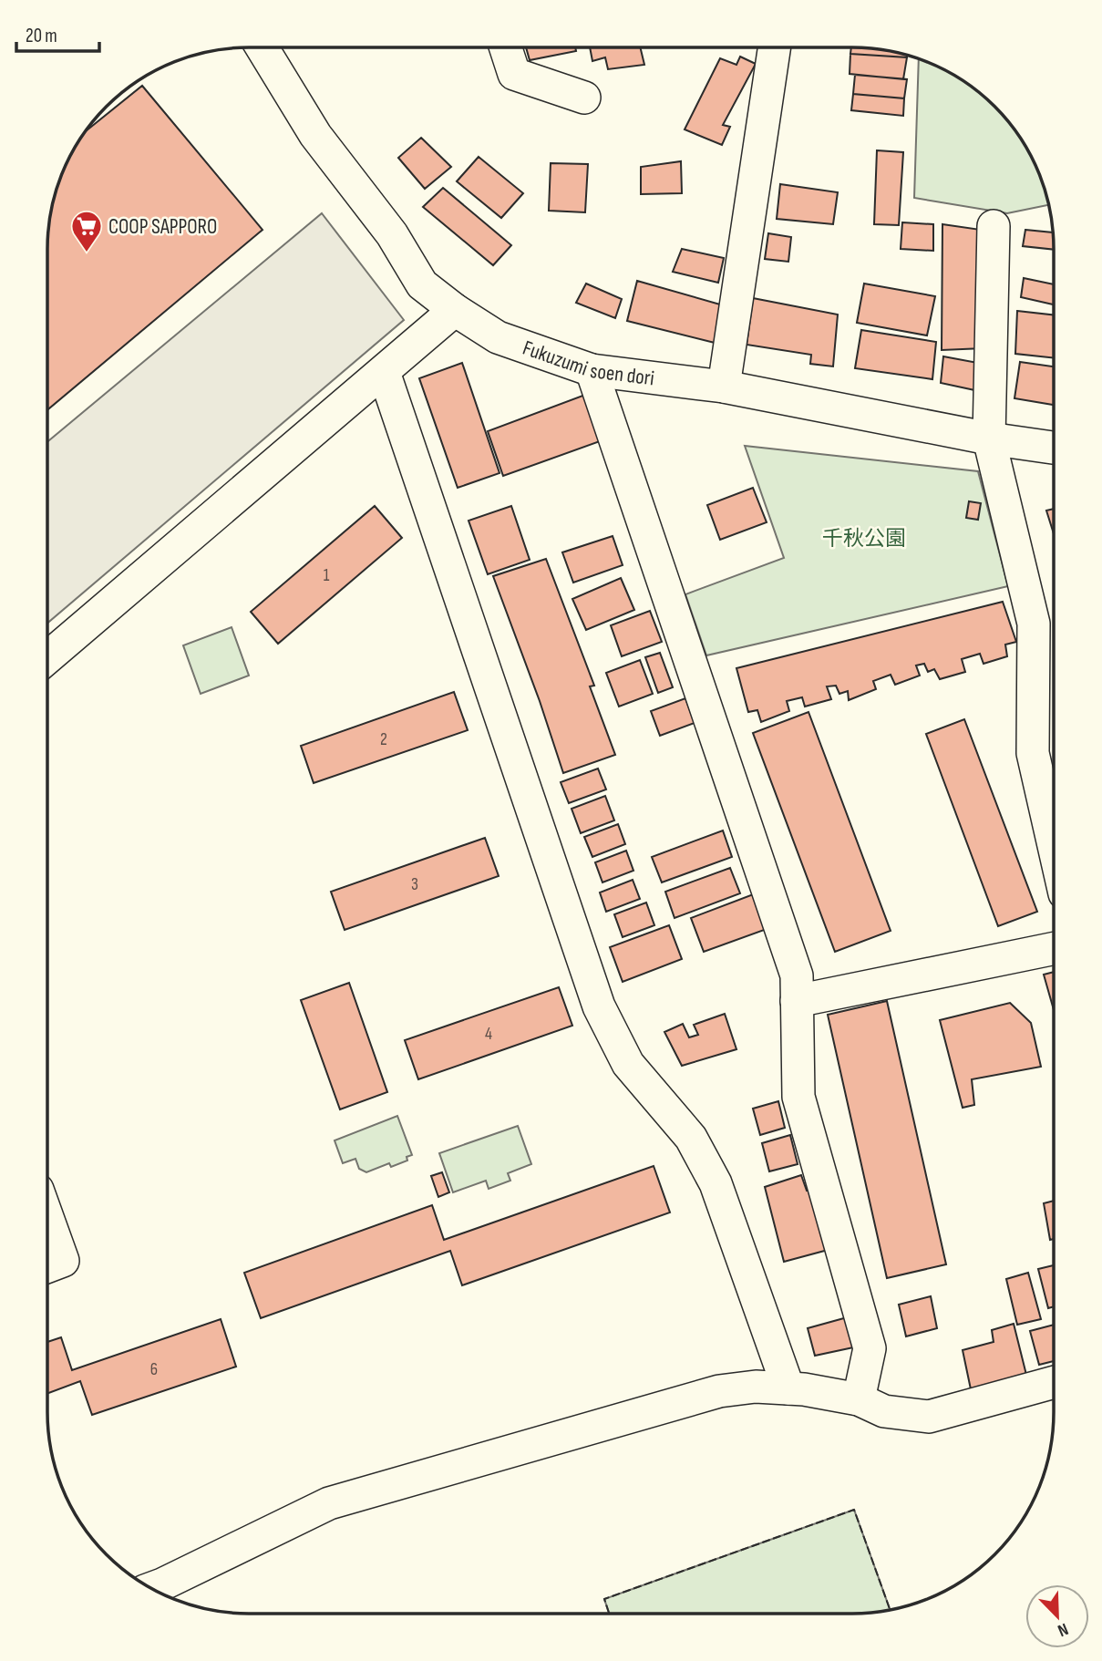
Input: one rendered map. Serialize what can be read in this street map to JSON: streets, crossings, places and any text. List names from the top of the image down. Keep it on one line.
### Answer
{"streets":{"street":["Fukuzumi soen dori"]},"parks":["千秋公園"],"places":{"supermarket":["COOP SAPPORO"]},"house_numbers":["1","2","3","4","6"],"scale_bar":"20 m","north":"bottom right"}
